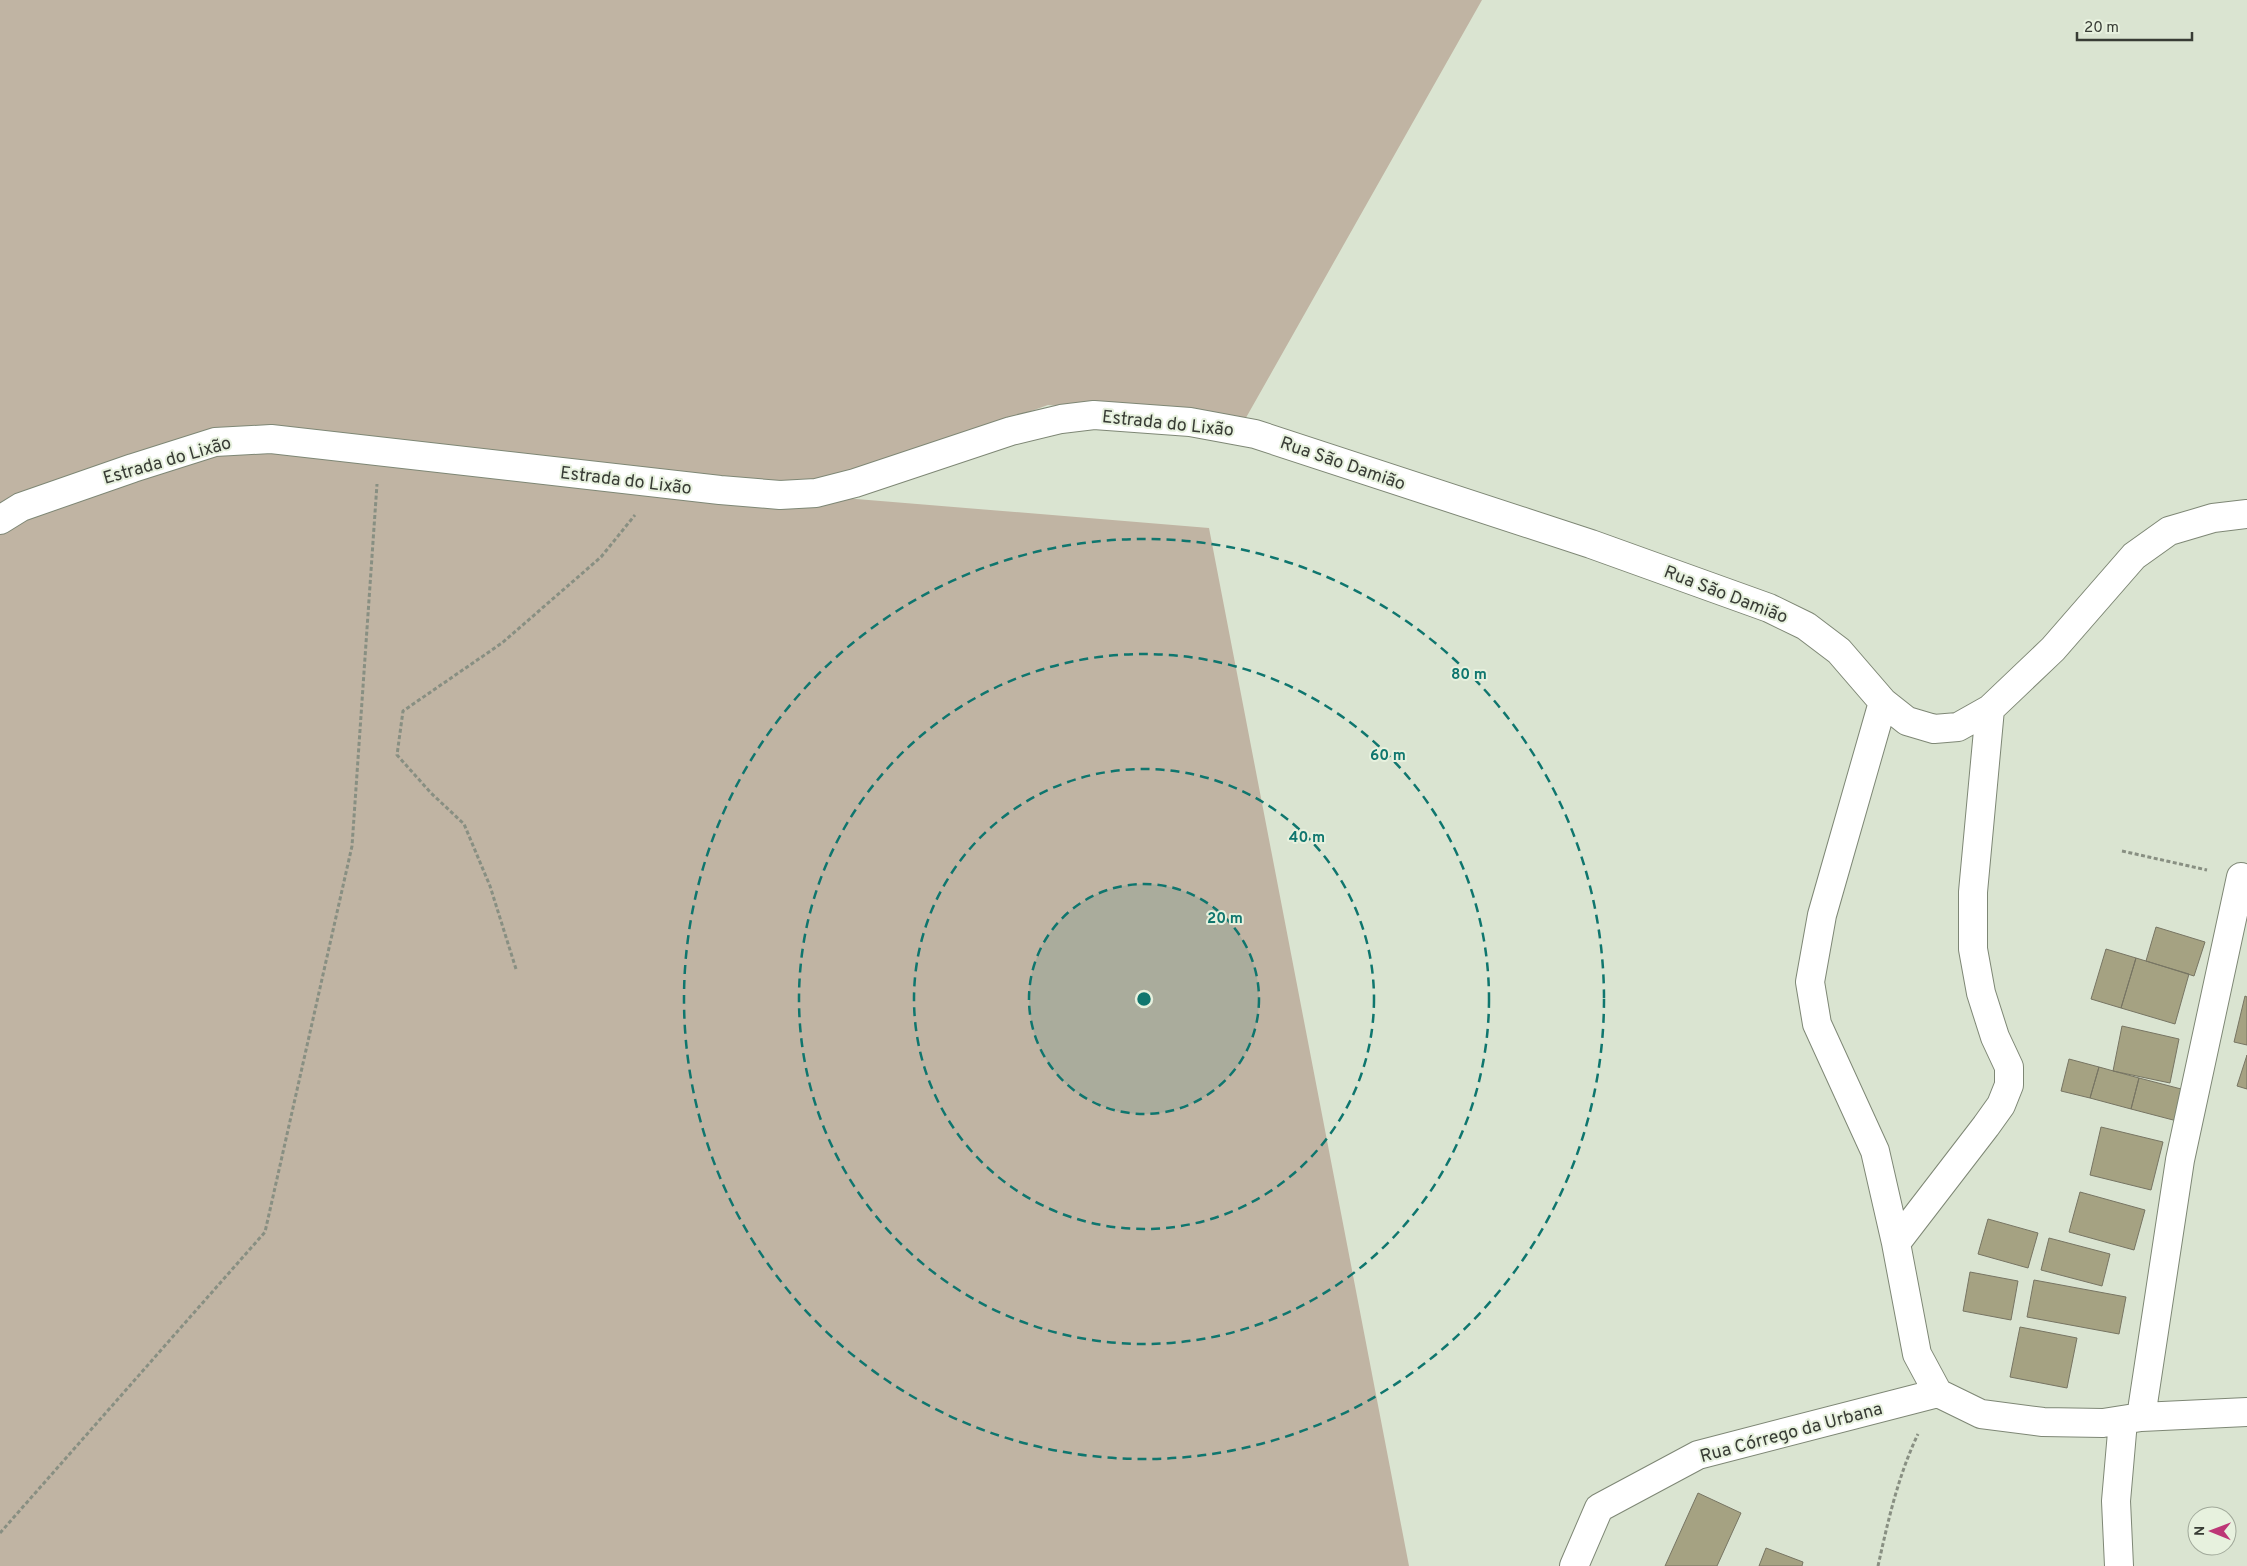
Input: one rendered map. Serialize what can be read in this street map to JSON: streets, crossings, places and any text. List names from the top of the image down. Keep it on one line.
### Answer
{"streets":{"street":["Estrada do Lixão","Rua São Damião","Rua Córrego da Urbana"]},"crossings":[["Estrada do Lixão","Rua São Damião"]],"scale_bar":"20 m","north":"left","rings":["80 m","60 m","40 m","20 m"]}
